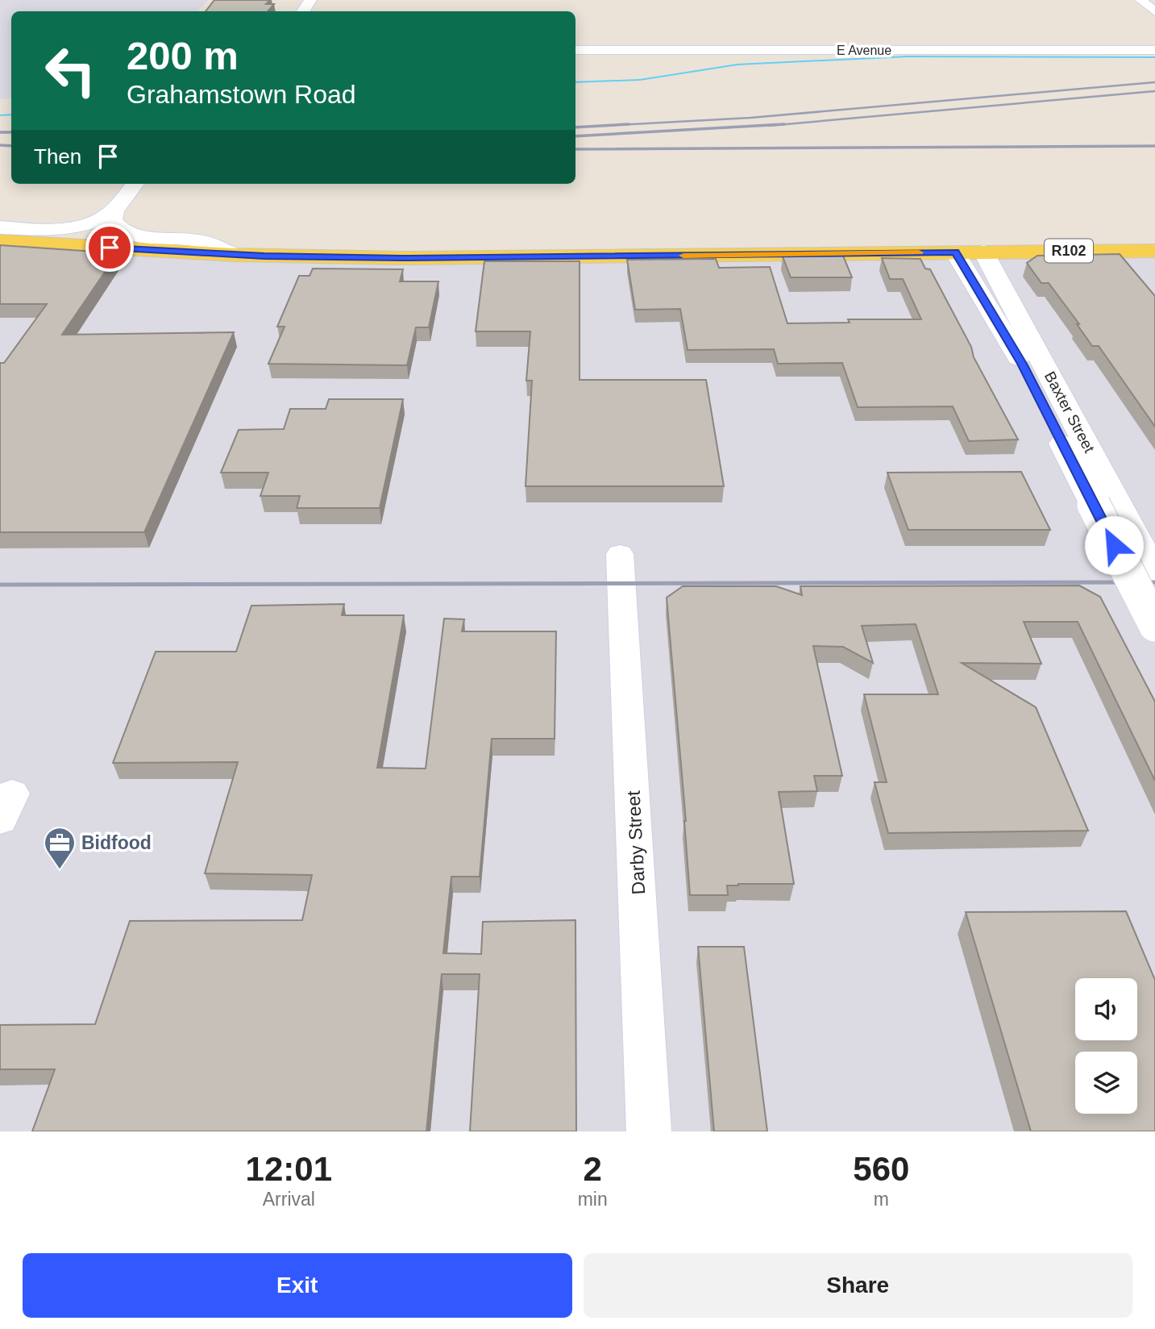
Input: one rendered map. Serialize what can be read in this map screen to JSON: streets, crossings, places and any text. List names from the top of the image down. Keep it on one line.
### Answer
{"streets":{"main road":["R102","Baxter Street"],"street":["E Avenue","Darby Street"]},"crossings":[["R102","Baxter Street"]],"places":{"office":["Bidfood"]},"page":{"turn":["200 m","Grahamstown Road"],"then":"Then","eta":["12:01","Arrival","2","min","560","m"],"buttons":["Exit","Share"]}}
